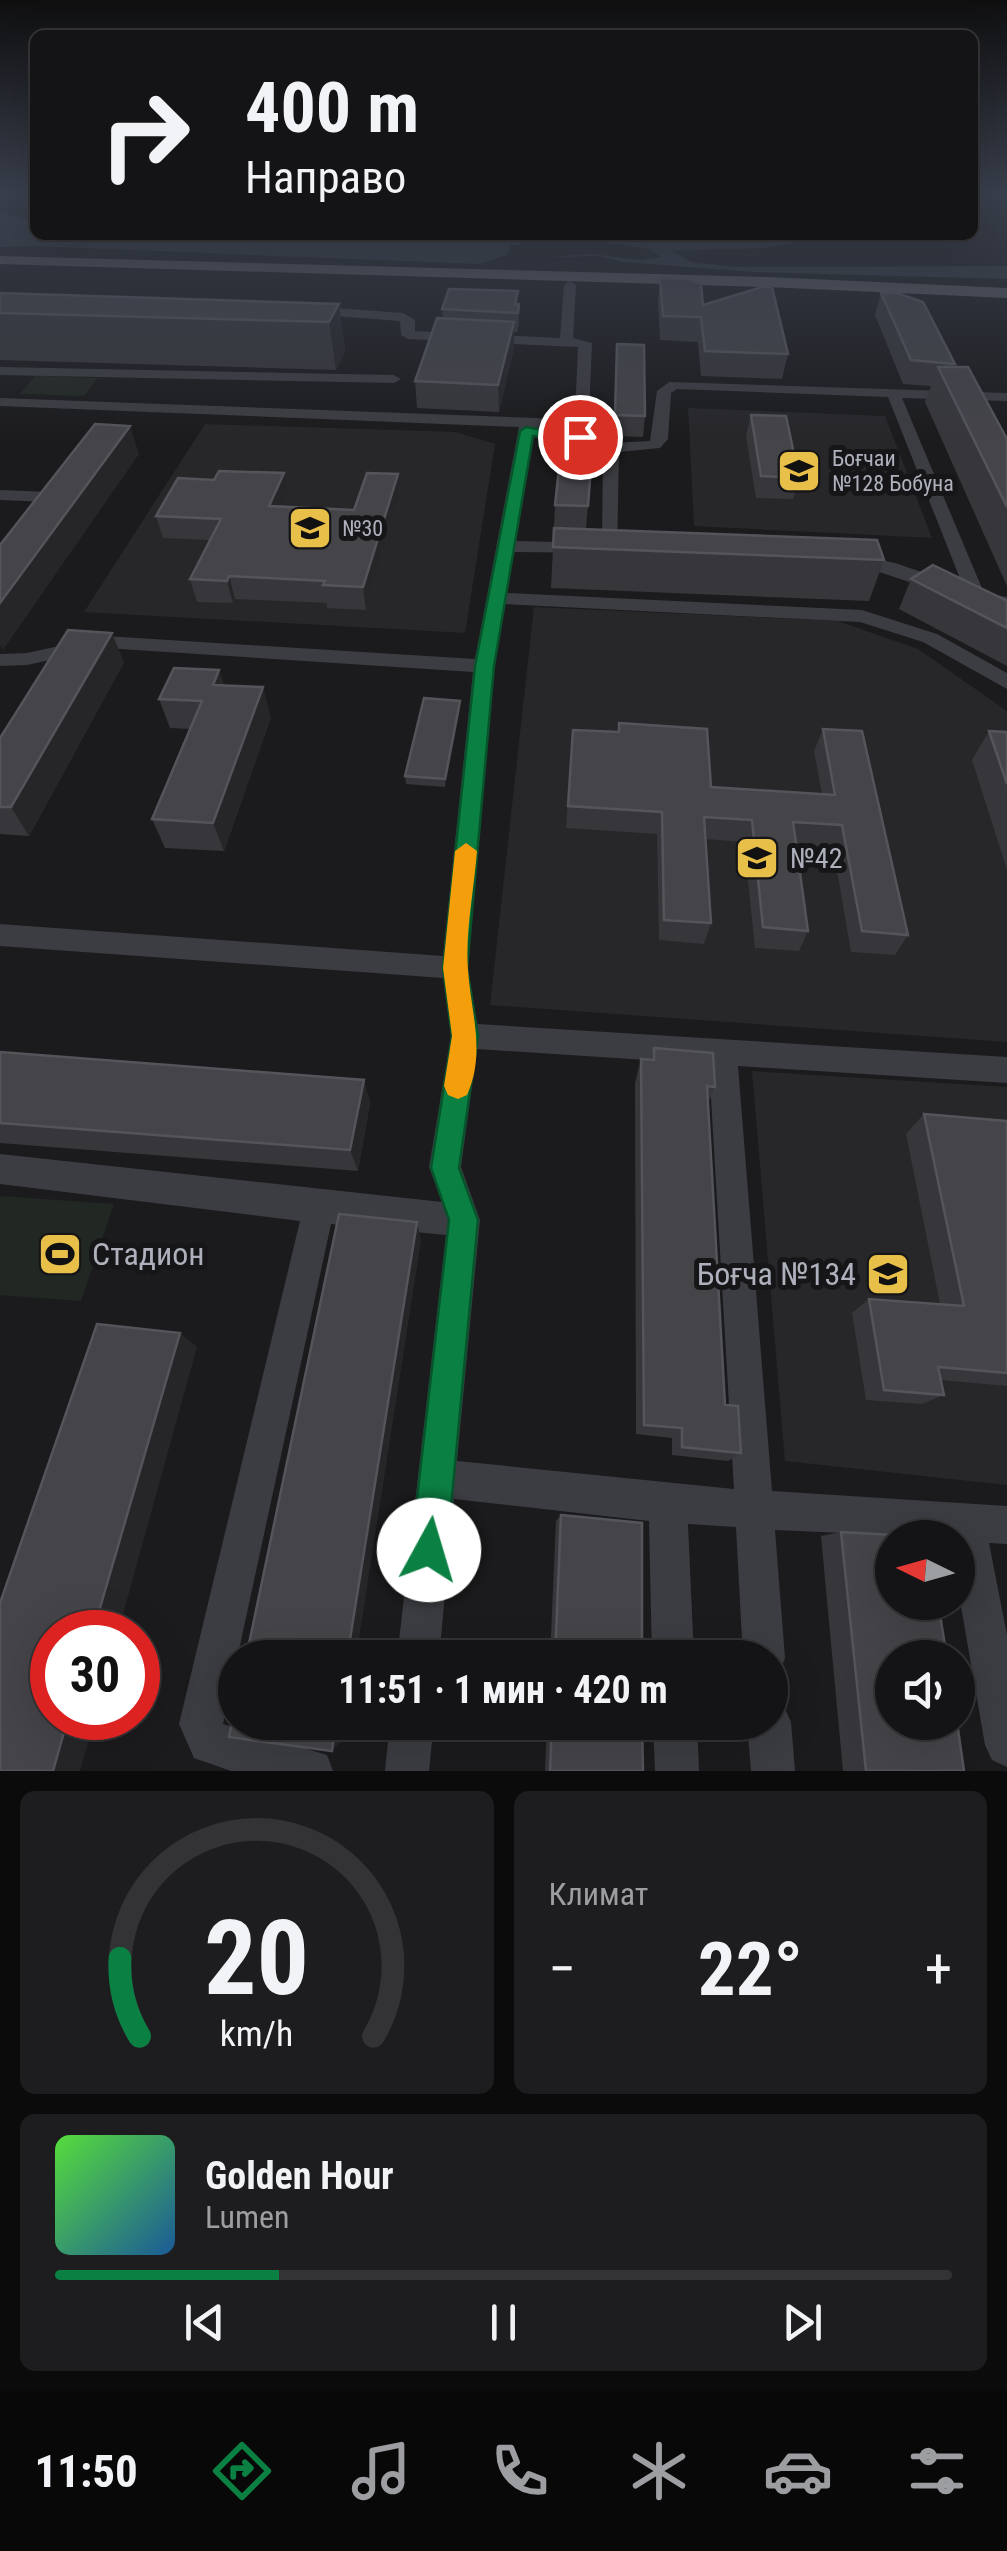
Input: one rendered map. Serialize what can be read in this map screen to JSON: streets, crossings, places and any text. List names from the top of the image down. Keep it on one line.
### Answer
{"places":{"school or university":["Боғчаи №128 Бобуна","№30","№42","Боғча №134"],"sports":["Стадион"]},"north":"left","page":{"turn":["400 m","Направо"],"limit":"30","trip":"11:51 · 1 мин · 420 m","tile":"Климат","heat":["−","22°","+"],"song":["Golden Hour","Lumen"],"tabs":"11:50","gauge":["20","km/h"]}}
